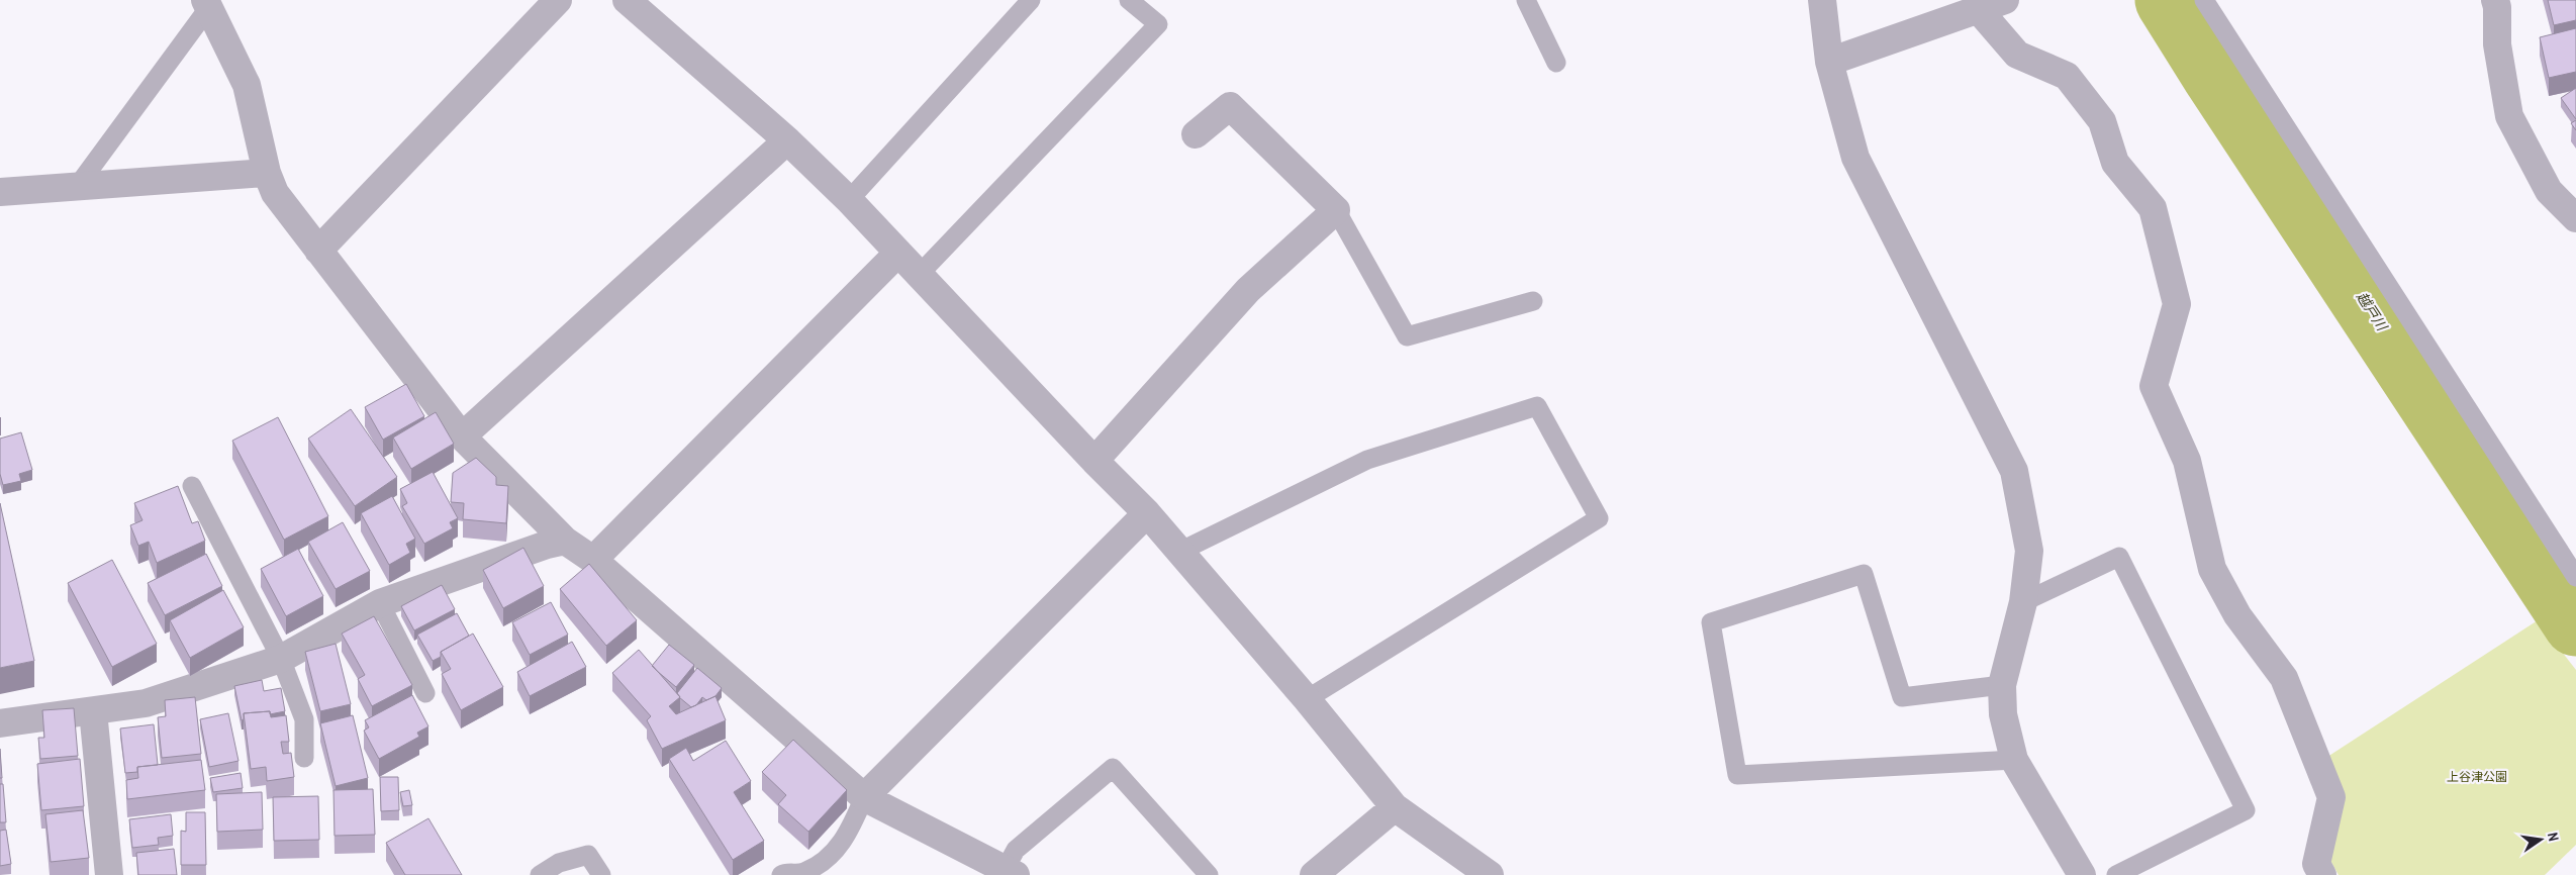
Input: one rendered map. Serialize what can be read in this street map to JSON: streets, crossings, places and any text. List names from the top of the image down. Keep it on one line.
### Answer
{"water":["越戸川"],"parks":["上谷津公園"],"north":"right"}
